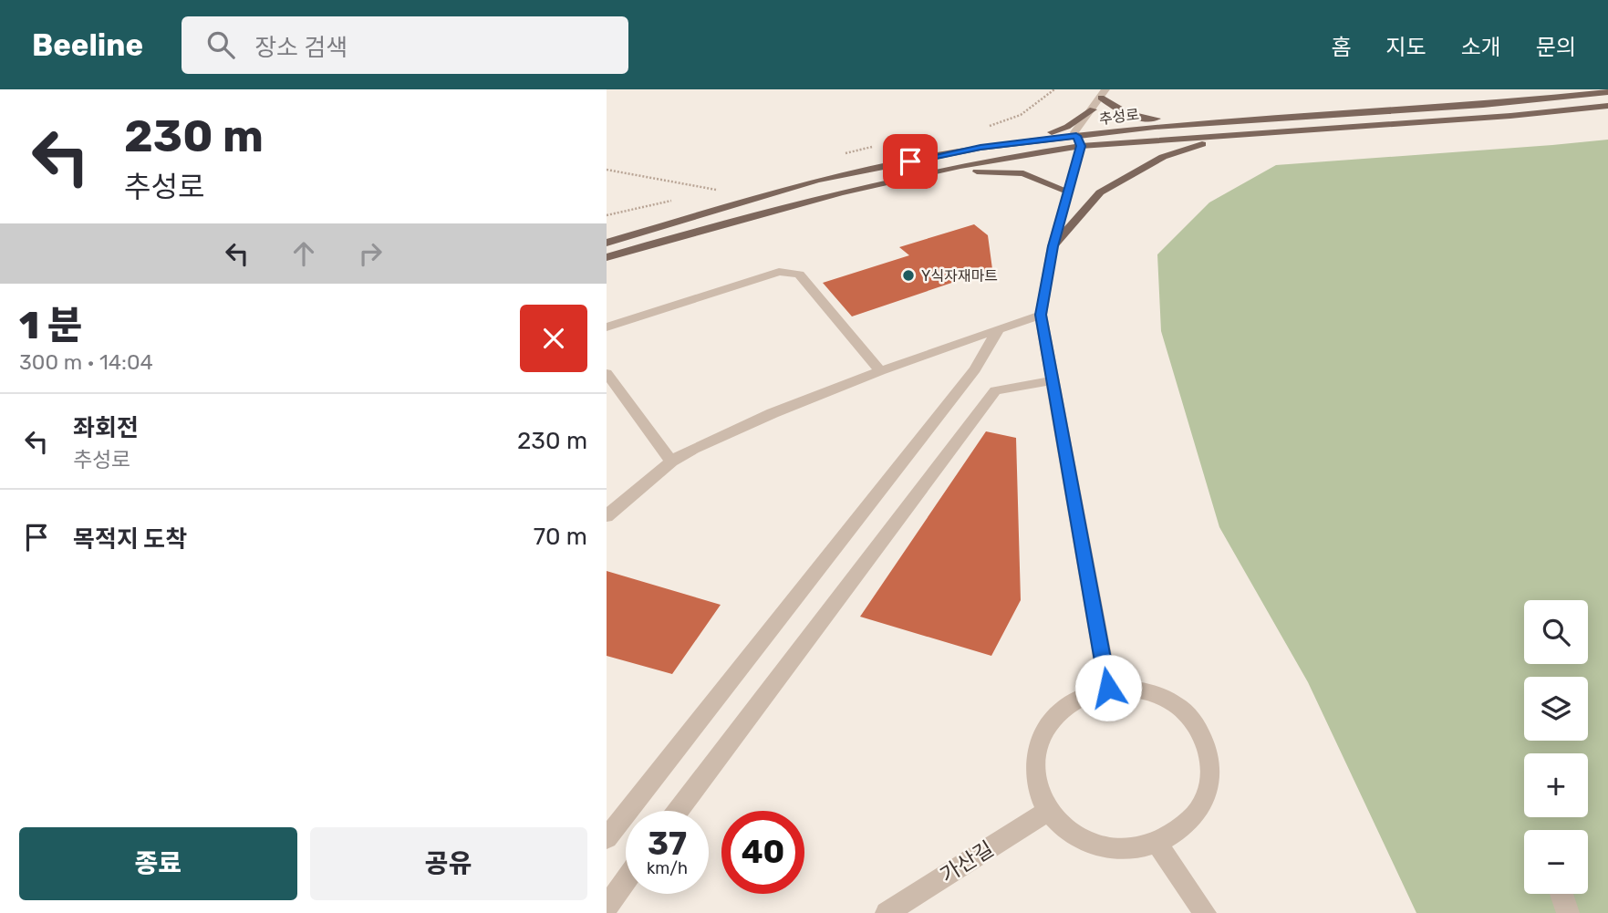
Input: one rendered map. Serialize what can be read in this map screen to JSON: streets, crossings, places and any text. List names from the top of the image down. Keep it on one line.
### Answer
{"streets":{"main road":["추성로"],"street":["가산길"]},"places":["Y식자재마트"],"page":{"header":"Beeline","search":"장소 검색","nav":["홈","지도","소개","문의"],"turn":["230 m","추성로"],"heading":["1 분","300 m · 14:04"],"list":[{"name":"좌회전","note":"추성로","value":"230 m"},{"name":"목적지 도착","value":"70 m"}],"map_buttons":["+","−"],"speed":"37 km/h","limit":"40","buttons":["종료","공유"]}}
